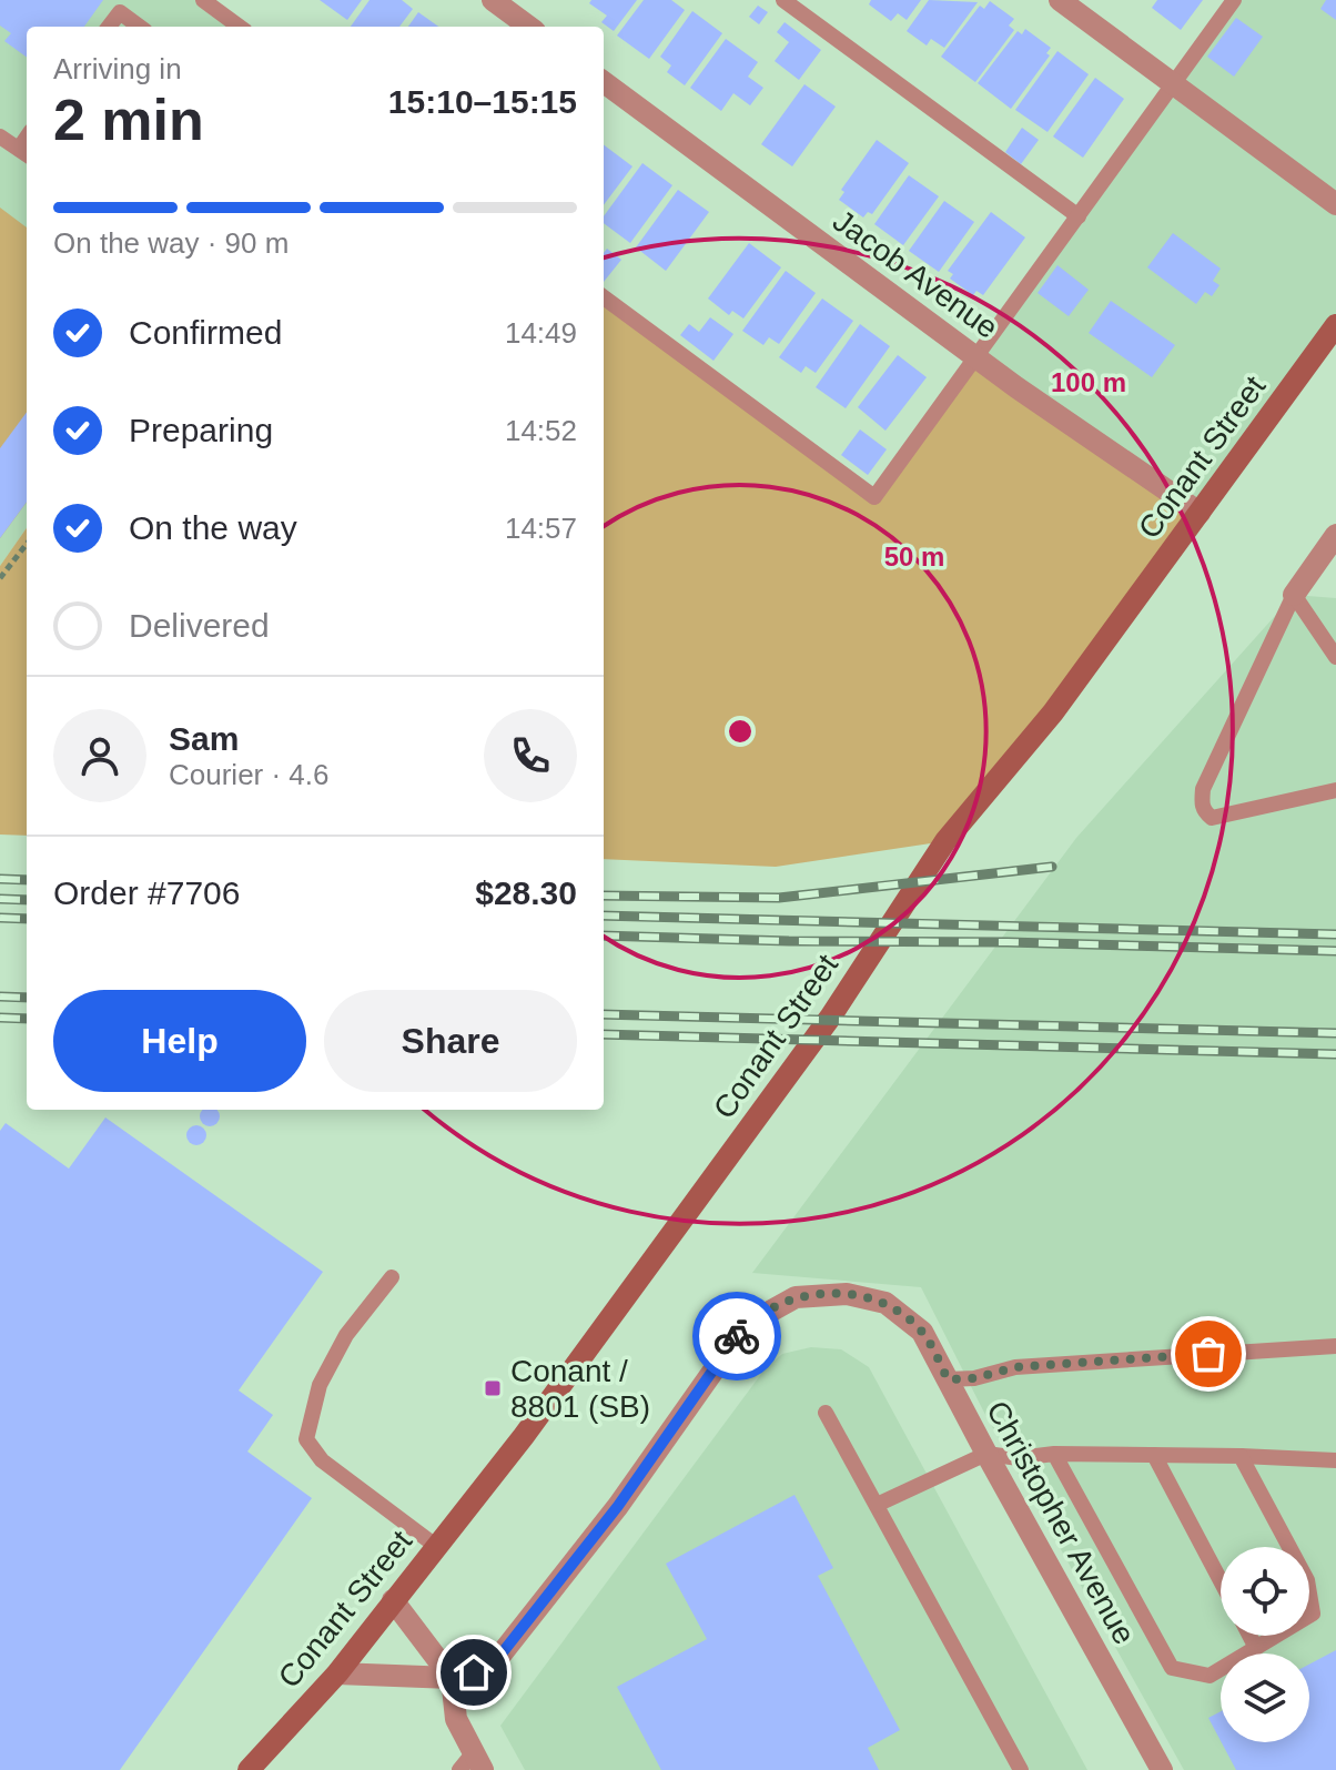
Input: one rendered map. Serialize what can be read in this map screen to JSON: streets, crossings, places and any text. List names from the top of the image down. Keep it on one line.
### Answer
{"streets":{"main road":["Conant Street"],"street":["Jacob Avenue","Christopher Avenue"]},"crossings":[["Jacob Avenue","Conant Street"],["Conant Street","Christopher Avenue"]],"places":{"transit":["Conant / 8801 (SB)"]},"page":{"heading":["2 min","Arriving in","15:10–15:15"],"panel":["Sam","Courier · 4.6","Order #7706","$28.30"],"bar":"On the way · 90 m","list":[["Confirmed","14:49"],["Preparing","14:52"],["On the way","14:57"],"Delivered"],"buttons":["Help","Share"]},"rings":["100 m","50 m"]}
